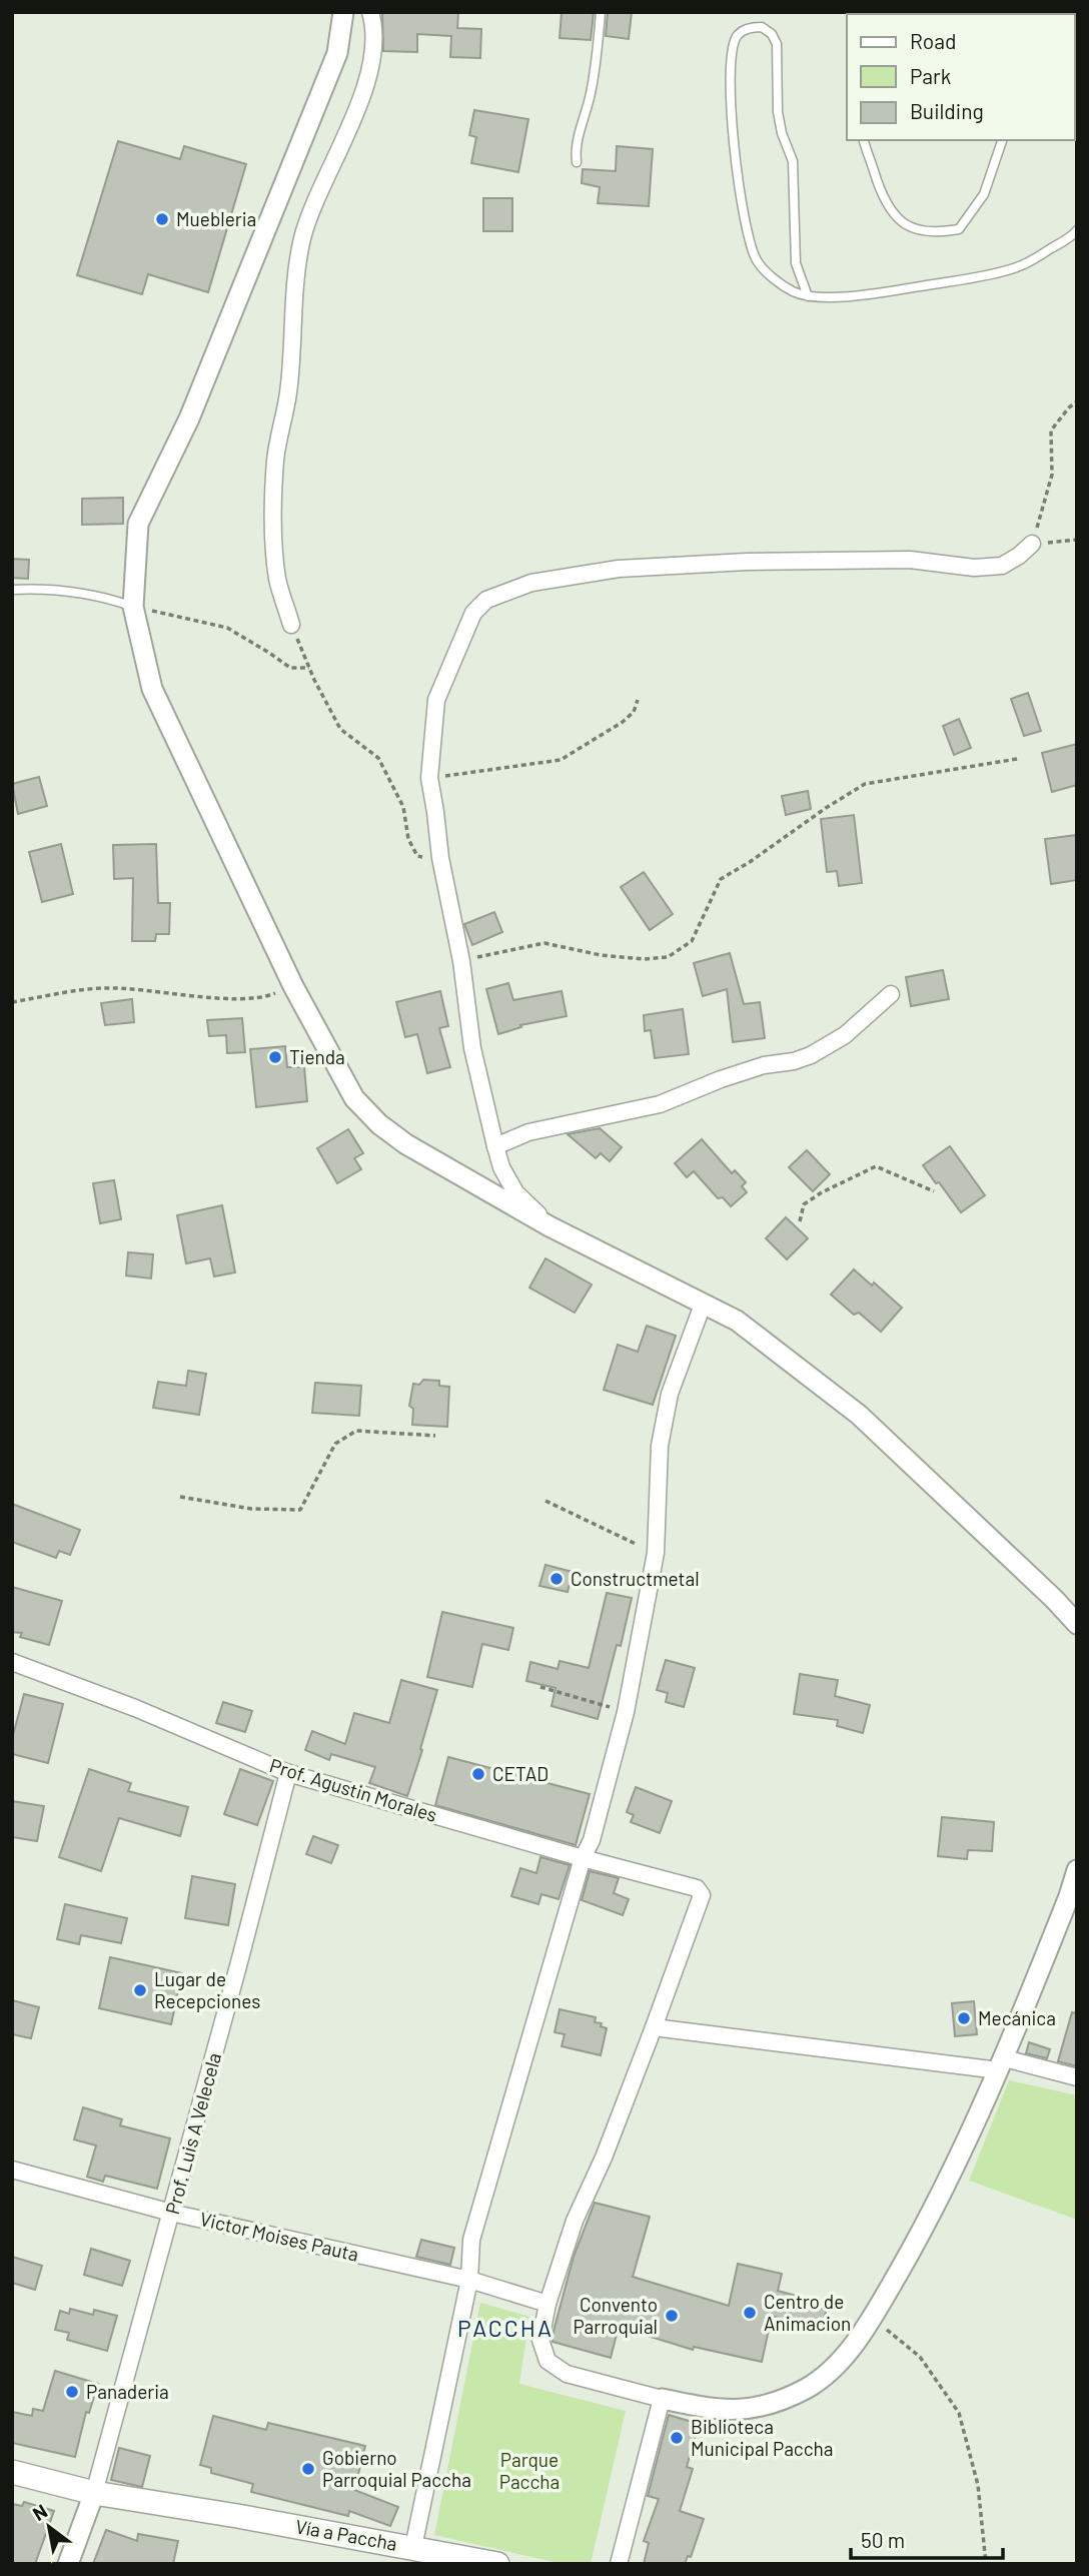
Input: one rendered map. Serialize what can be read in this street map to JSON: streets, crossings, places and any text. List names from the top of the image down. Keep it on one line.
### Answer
{"streets":{"main road":["Vía a Paccha"],"street":["Prof. Agustin Morales","Prof. Luis A Velecela","Victor Moises Pauta"]},"crossings":[["Prof. Agustin Morales","Prof. Luis A Velecela"],["Prof. Luis A Velecela","Victor Moises Pauta"],["Prof. Luis A Velecela","Vía a Paccha"]],"districts":["PACCHA"],"parks":["Parque Paccha"],"places":["Muebleria","Tienda","Constructmetal","CETAD","Lugar de Recepciones","Mecánica","Centro de Animacion","Convento Parroquial","Panaderia","Biblioteca Municipal Paccha","Gobierno Parroquial Paccha"],"legend":["Road","Park","Building"],"scale_bar":"50 m","north":"top left"}
